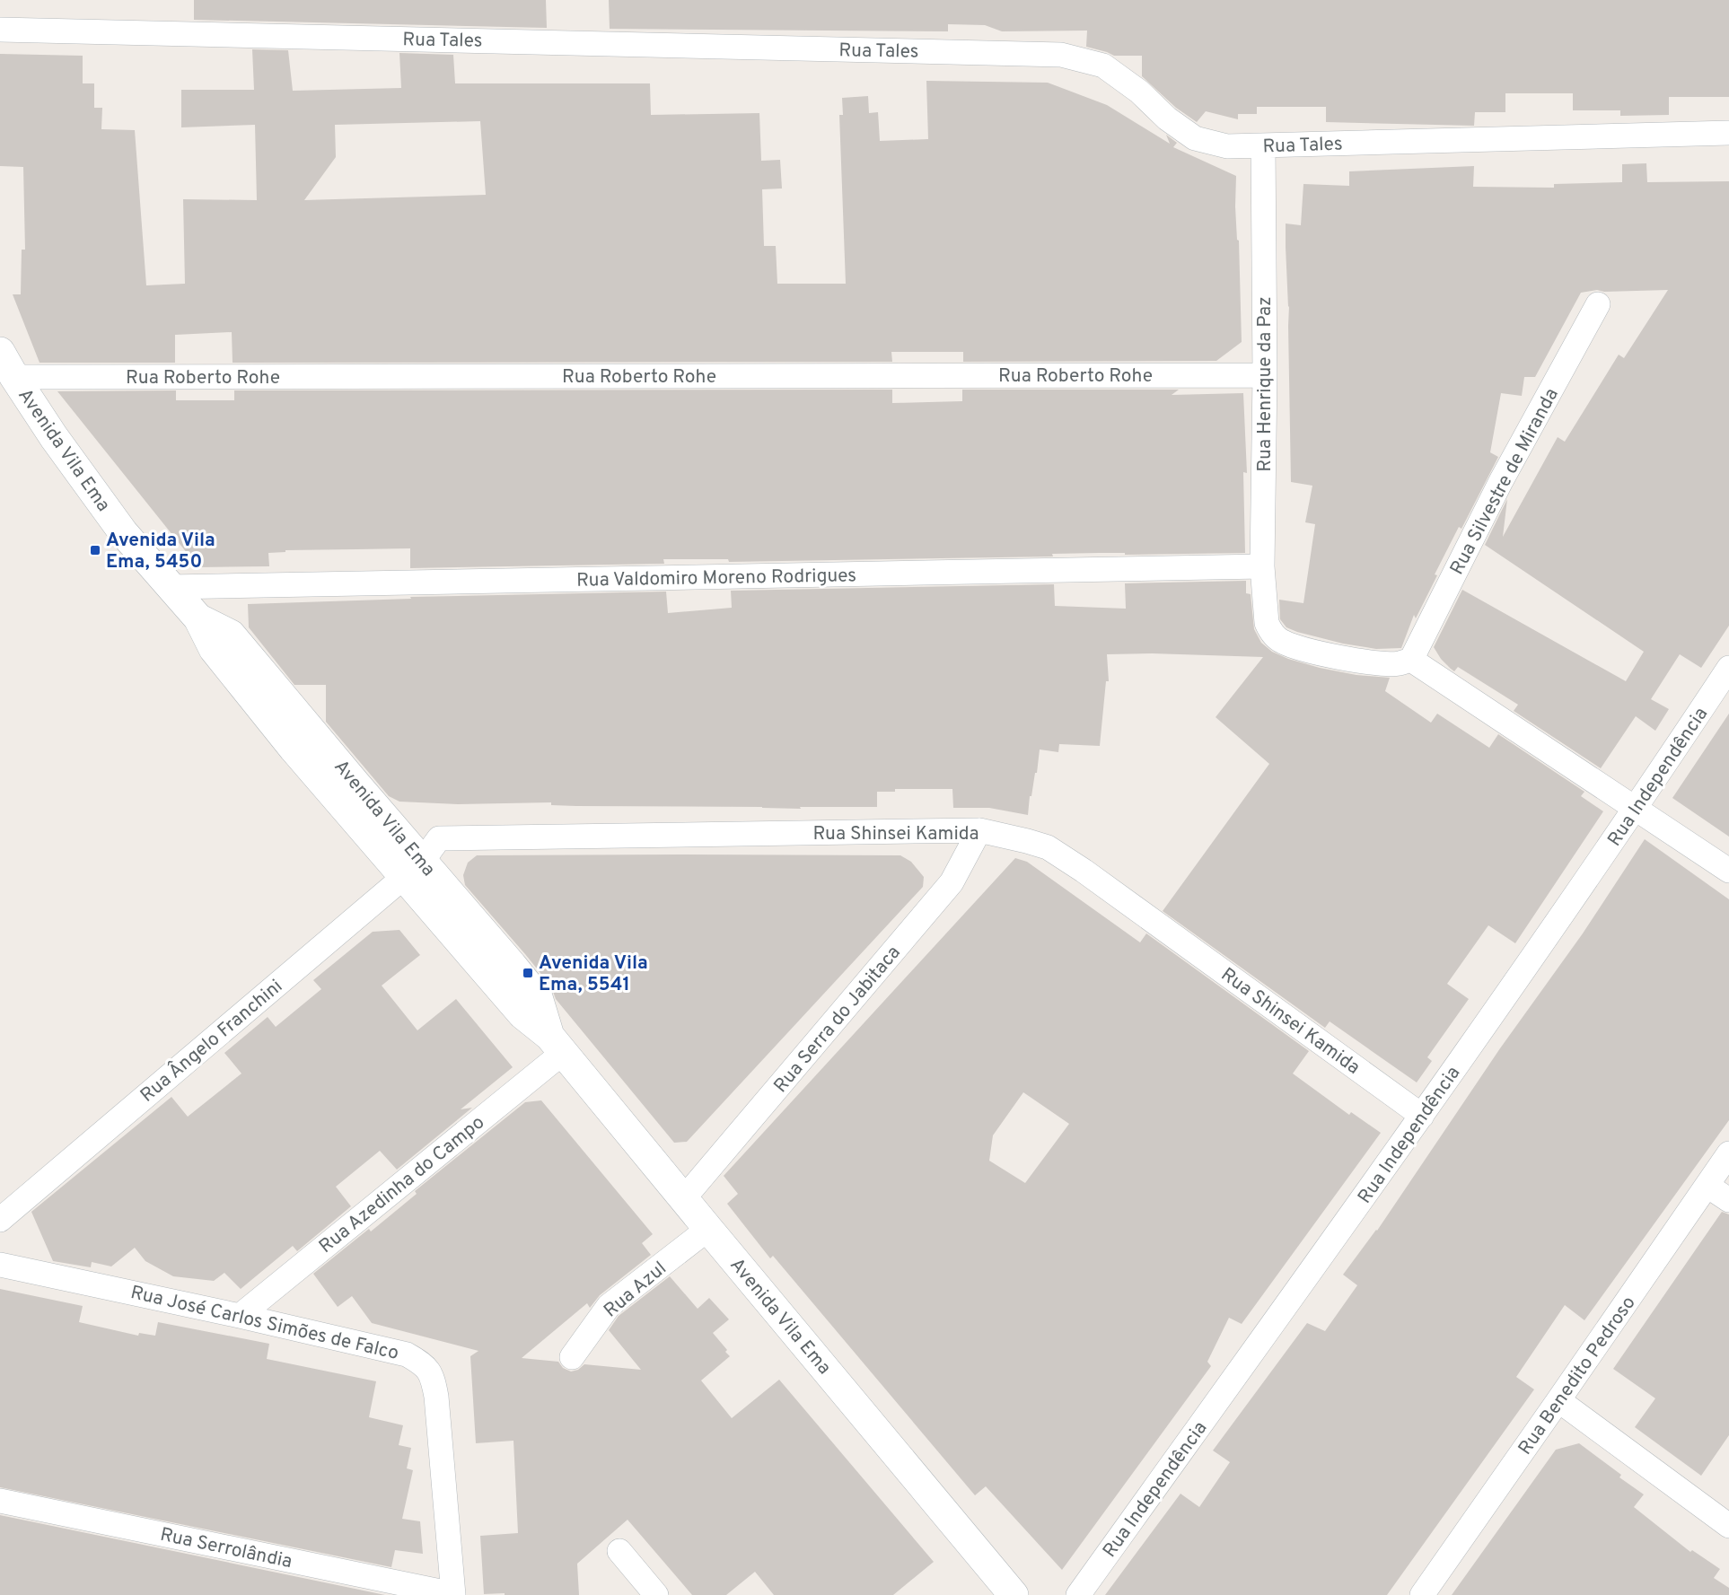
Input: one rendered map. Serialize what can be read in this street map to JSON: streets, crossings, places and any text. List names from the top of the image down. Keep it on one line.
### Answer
{"streets":{"main road":["Avenida Vila Ema"],"street":["Rua Tales","Rua Roberto Rohe","Rua Henrique da Paz","Rua Silvestre de Miranda","Rua Valdomiro Moreno Rodrigues","Rua Independência","Rua Shinsei Kamida","Rua Serra do Jabitaca","Rua Ângelo Franchini","Rua Azedinha do Campo","Rua Azul","Rua José Carlos Simões de Falco","Rua Benedito Pedroso","Rua Serrolândia"]},"crossings":[["Rua Tales","Rua Henrique da Paz"],["Rua Roberto Rohe","Rua Henrique da Paz"],["Rua Roberto Rohe","Avenida Vila Ema"],["Rua Henrique da Paz","Rua Silvestre de Miranda"],["Rua Henrique da Paz","Rua Valdomiro Moreno Rodrigues"],["Avenida Vila Ema","Rua Valdomiro Moreno Rodrigues"],["Avenida Vila Ema","Rua Shinsei Kamida"],["Avenida Vila Ema","Rua Serra do Jabitaca"],["Avenida Vila Ema","Rua Ângelo Franchini"],["Avenida Vila Ema","Rua Azedinha do Campo"],["Avenida Vila Ema","Rua Azul"],["Rua Independência","Rua Shinsei Kamida"],["Rua Shinsei Kamida","Rua Serra do Jabitaca"],["Rua Shinsei Kamida","Rua Ângelo Franchini"],["Rua Azedinha do Campo","Rua José Carlos Simões de Falco"],["Rua José Carlos Simões de Falco","Rua Serrolândia"]],"places":{"transit":["Avenida Vila Ema, 5450","Avenida Vila Ema, 5541"]}}
